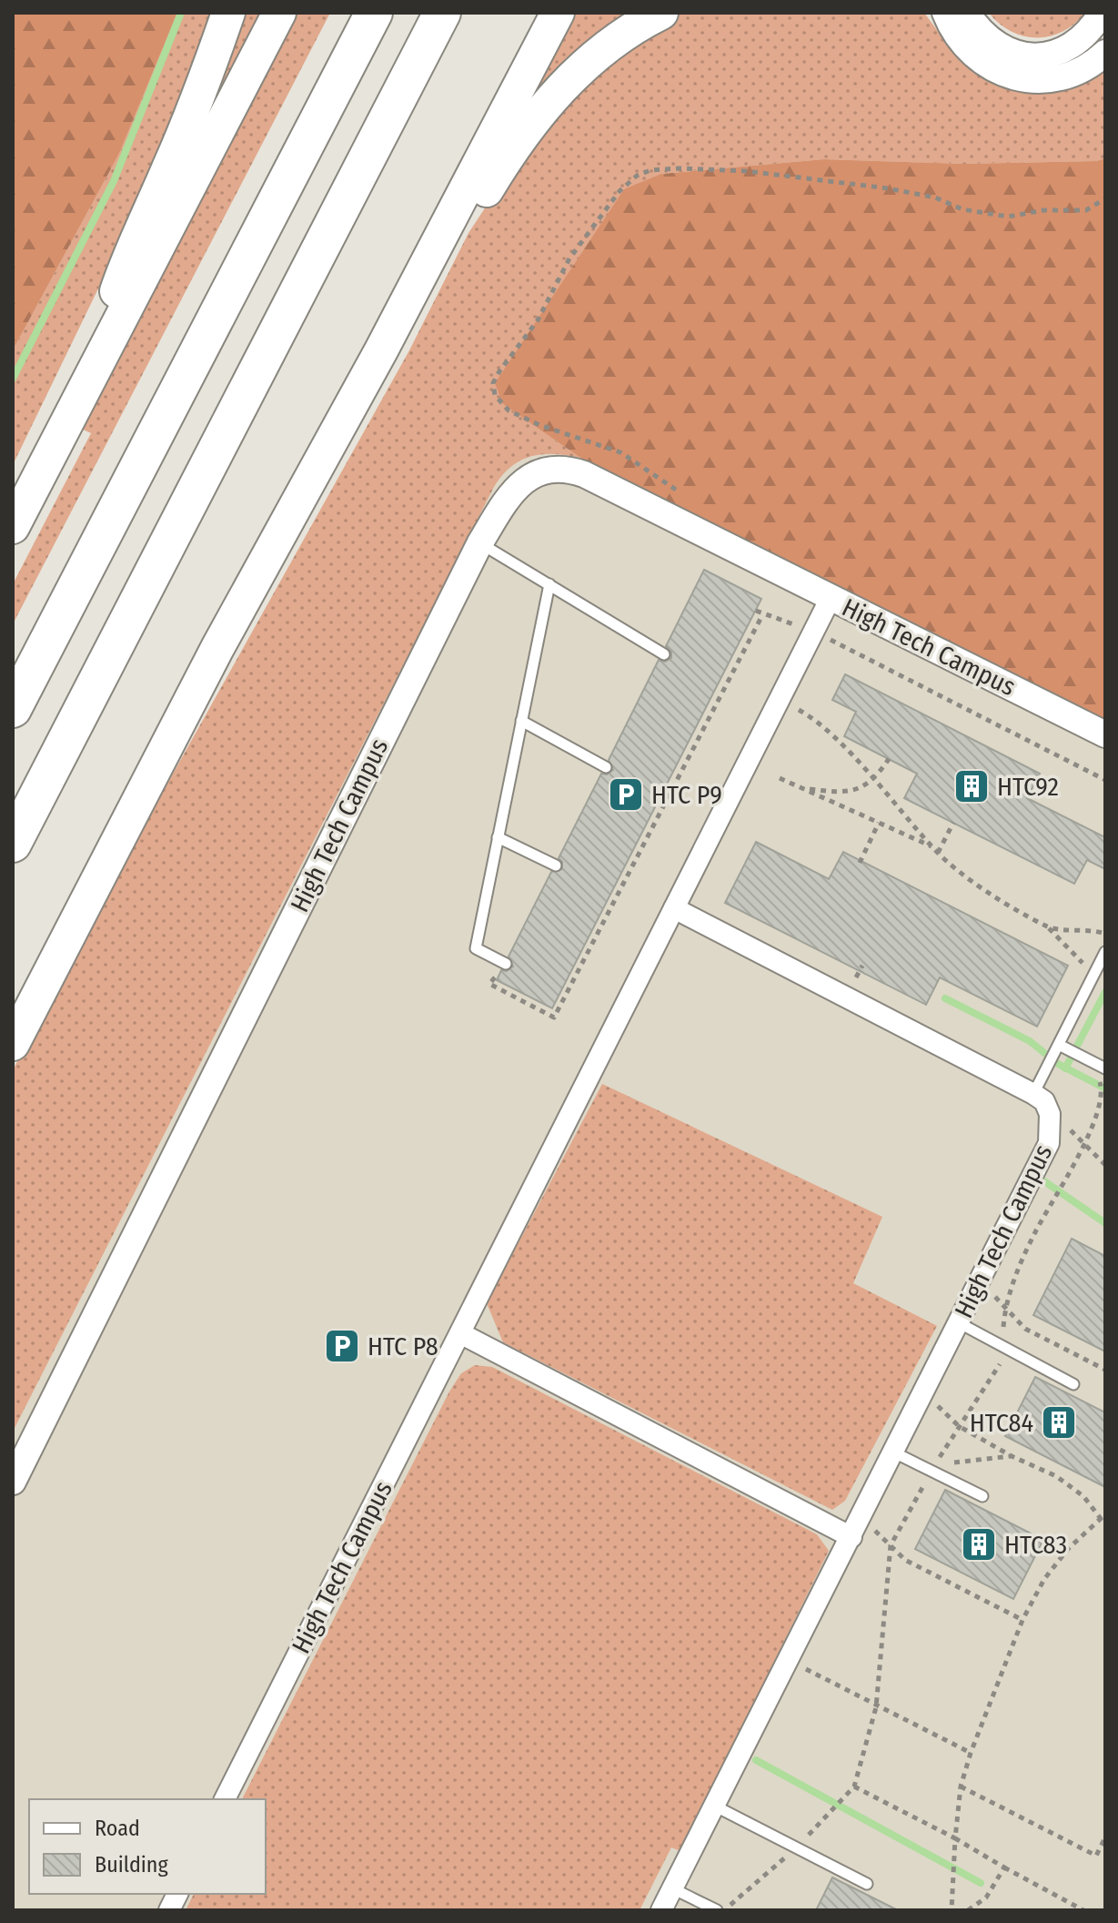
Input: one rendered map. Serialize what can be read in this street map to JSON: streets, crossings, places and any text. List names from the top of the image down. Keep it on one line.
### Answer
{"streets":{"street":["High Tech Campus"]},"places":{"building":["HTC92","HTC84","HTC83"],"parking":["HTC P9","HTC P8"]},"legend":["Road","Building"]}
